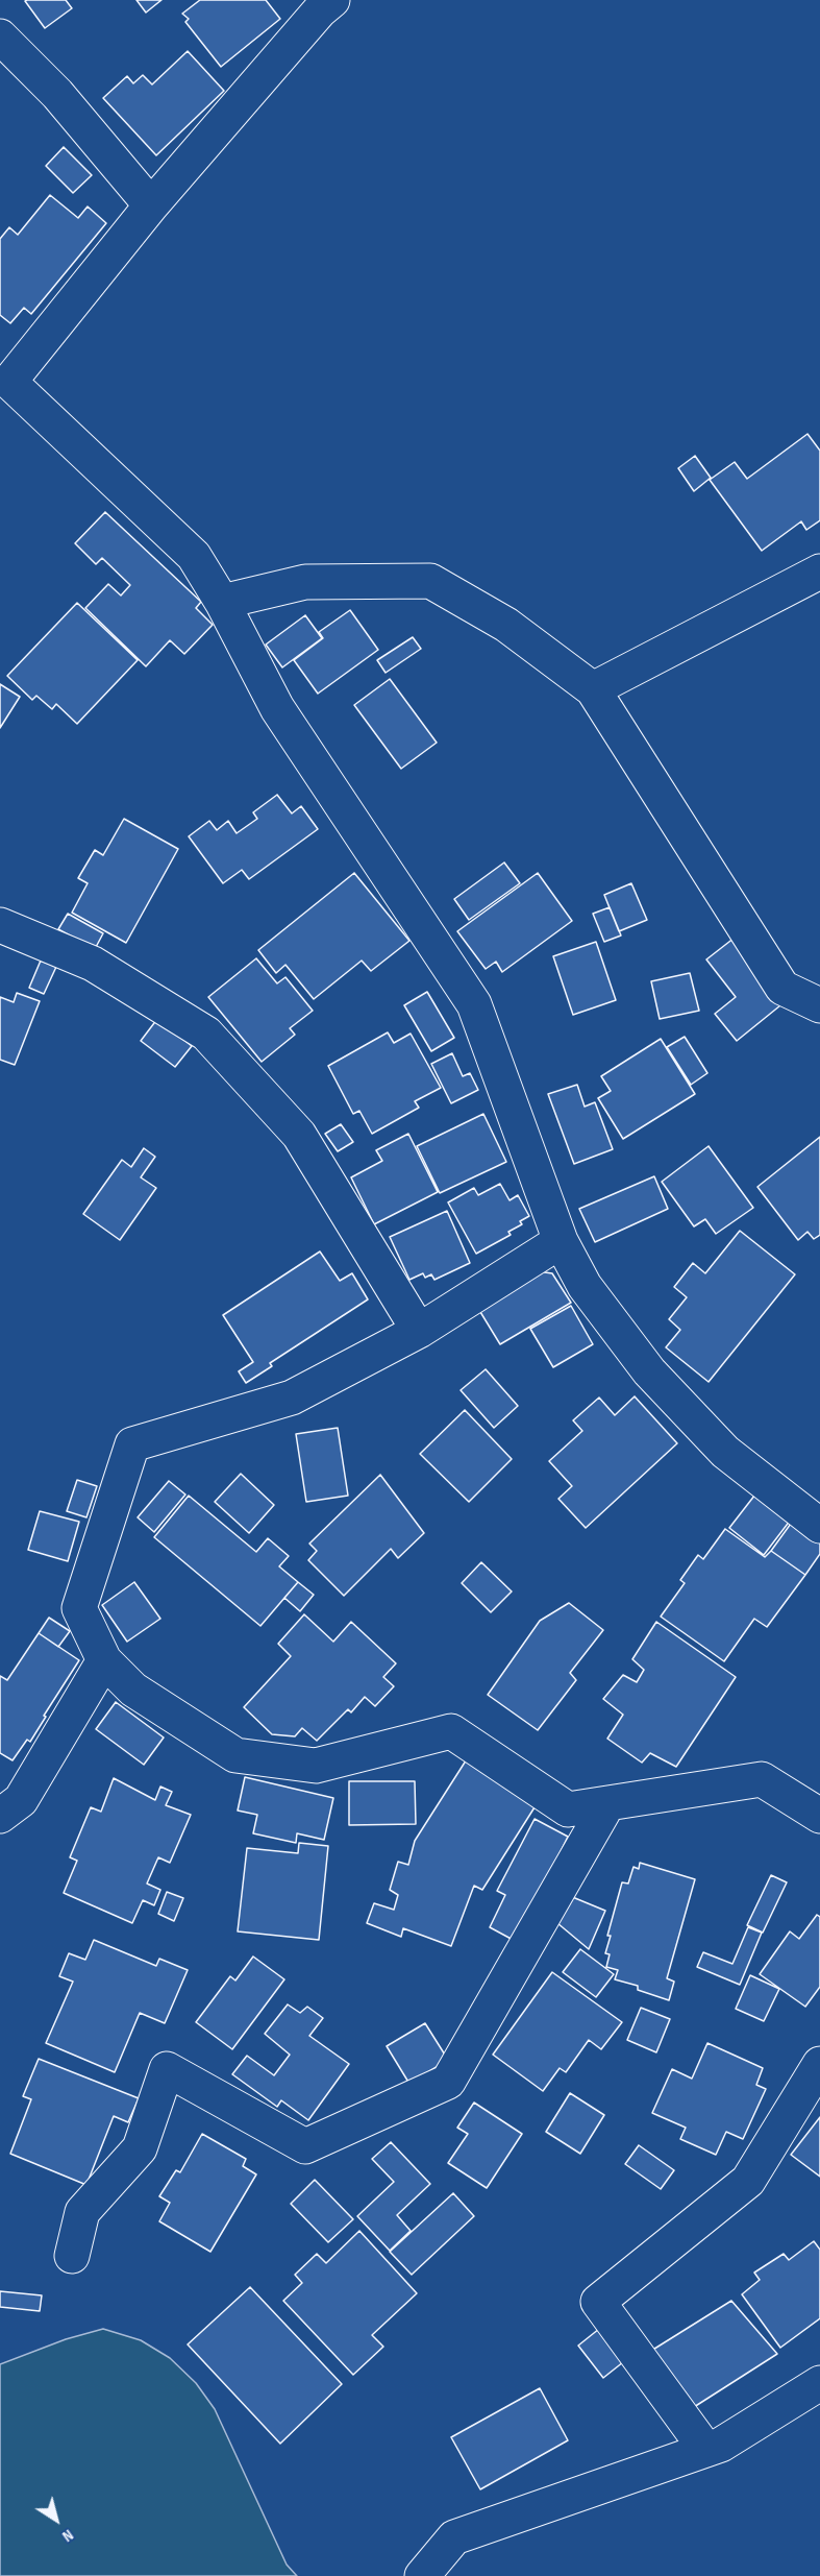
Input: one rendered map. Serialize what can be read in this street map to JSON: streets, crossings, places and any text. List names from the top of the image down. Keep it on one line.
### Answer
{"north":"bottom right"}
